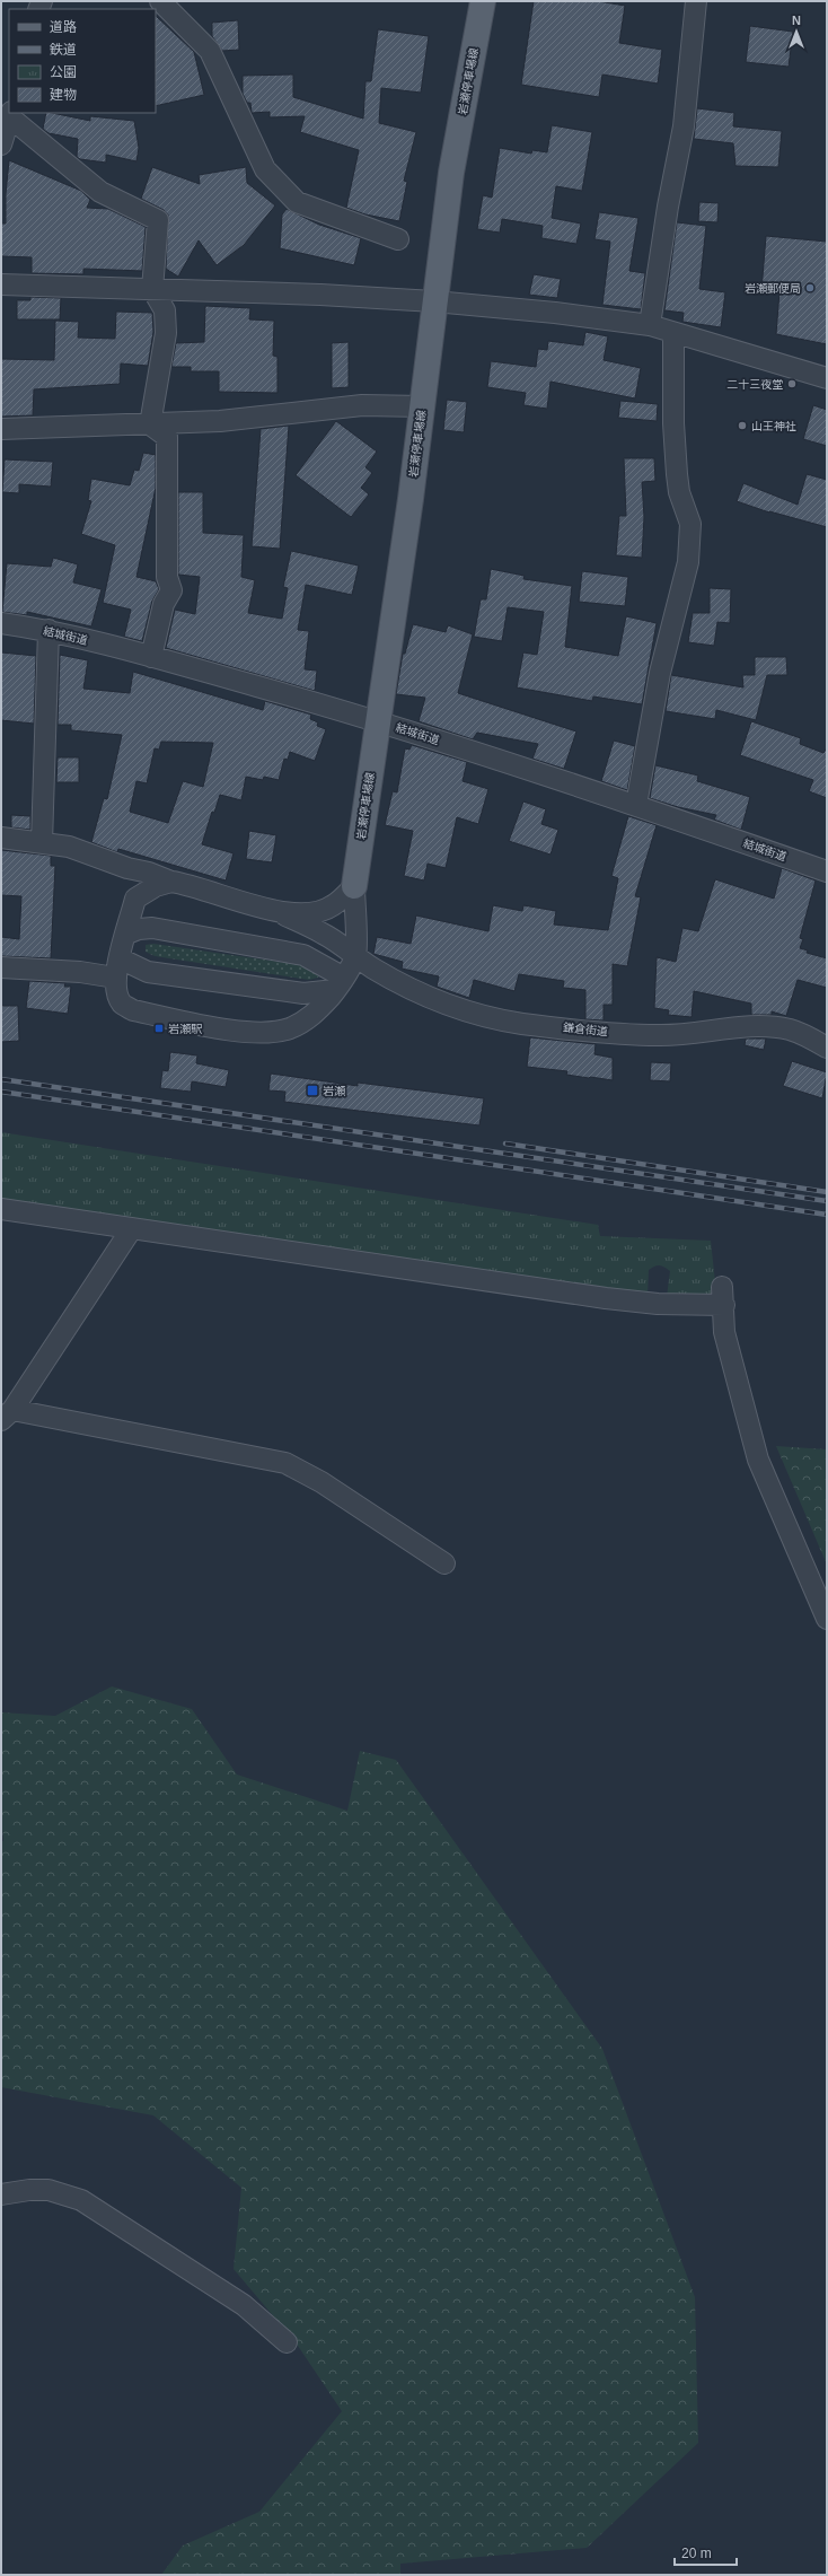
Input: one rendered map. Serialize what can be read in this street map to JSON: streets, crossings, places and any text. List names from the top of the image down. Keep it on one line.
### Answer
{"streets":{"main road":["岩瀬停車場線"],"street":["結城街道","鎌倉街道"]},"crossings":[["岩瀬停車場線","結城街道"]],"places":{"other":["岩瀬郵便局","二十三夜堂","山王神社"],"transit":["岩瀬駅","岩瀬"]},"legend":["道路","鉄道","公園","建物"],"scale_bar":"20 m","north":"top"}
